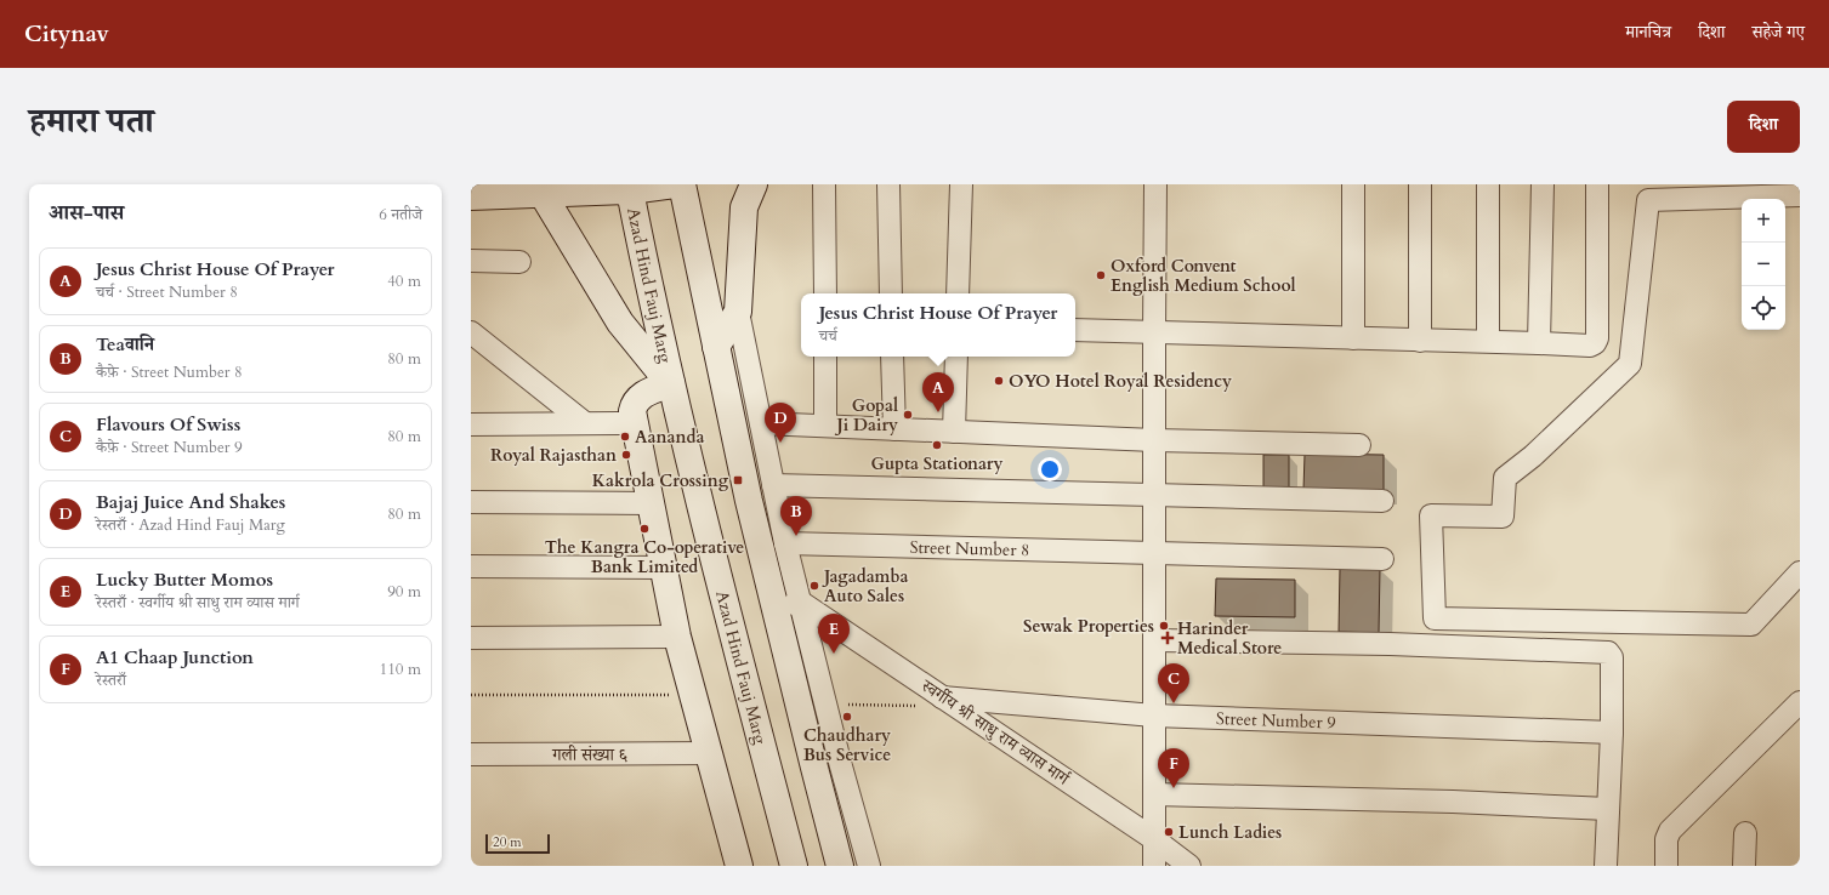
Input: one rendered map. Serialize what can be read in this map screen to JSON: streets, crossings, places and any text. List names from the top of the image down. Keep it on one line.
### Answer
{"streets":{"main road":["Azad Hind Fauj Marg"],"street":["Street Number 8","Street Number 9","स्वर्गीय श्री साधु राम व्यास मार्ग","गली संख्या ६"]},"crossings":[["Street Number 9","स्वर्गीय श्री साधु राम व्यास मार्ग"]],"places":{"other":["Oxford Convent English Medium School","OYO Hotel Royal Residency","Gopal Ji Dairy","Aananda","Gupta Stationary","Royal Rajasthan","The Kangra Co-operative Bank Limited","Jagadamba Auto Sales","Sewak Properties","Chaudhary Bus Service","Lunch Ladies"],"transit":["Kakrola Crossing"],"health":["Harinder Medical Store"]},"scale_bar":"20 m","page":{"header":"Citynav","nav":["मानचित्र","दिशा","सहेजे गए"],"title":"हमारा पता","buttons":"दिशा","heading":["आस-पास","6 नतीजे"],"map_buttons":["+","−"],"list":[{"mark":"A","name":"Jesus Christ House Of Prayer","note":"चर्च · Street Number 8","value":"40 m"},{"mark":"B","name":"Teaवानि","note":"कैफ़े · Street Number 8","value":"80 m"},{"mark":"C","name":"Flavours Of Swiss","note":"कैफ़े · Street Number 9","value":"80 m"},{"mark":"D","name":"Bajaj Juice And Shakes","note":"रेस्तराँ · Azad Hind Fauj Marg","value":"80 m"},{"mark":"E","name":"Lucky Butter Momos","note":"रेस्तराँ · स्वर्गीय श्री साधु राम व्यास मार्ग","value":"90 m"},{"mark":"F","name":"A1 Chaap Junction","note":"रेस्तराँ","value":"110 m"}],"popup":["Jesus Christ House Of Prayer","चर्च"],"pins":["A","D","B","E","C","F"],"scale":"20 m"}}
